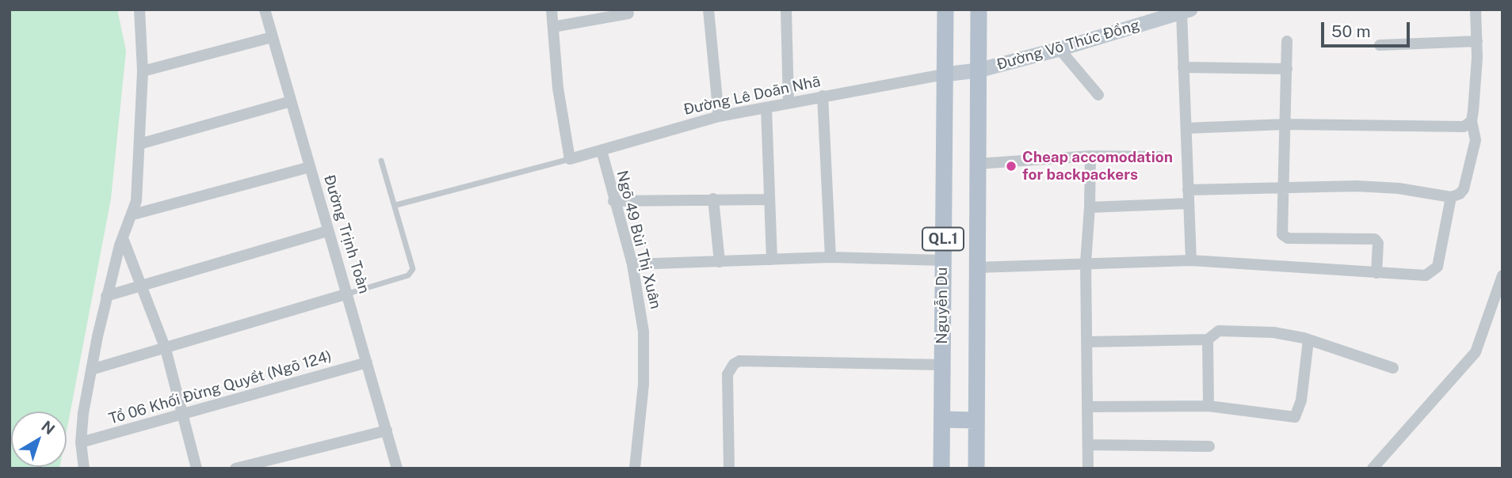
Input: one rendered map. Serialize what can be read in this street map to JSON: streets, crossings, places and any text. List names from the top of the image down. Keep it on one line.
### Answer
{"streets":{"main road":["QL.1","Nguyễn Du"],"street":["Đường Võ Thúc Đồng","Đường Lê Doãn Nhã","Đường Trịnh Toàn","Ngõ 49 Bùi Thị Xuân","Tổ 06 Khối Đừng Quyềt (Ngõ 124)"]},"crossings":[["Đường Võ Thúc Đồng","Đường Lê Doãn Nhã"],["Đường Võ Thúc Đồng","QL.1"],["Đường Võ Thúc Đồng","Nguyễn Du"],["Đường Lê Doãn Nhã","Ngõ 49 Bùi Thị Xuân"],["Đường Lê Doãn Nhã","Nguyễn Du"],["Đường Trịnh Toàn","Tổ 06 Khối Đừng Quyềt (Ngõ 124)"]],"places":["Cheap accomodation for backpackers"],"scale_bar":"50 m","north":"top right"}
